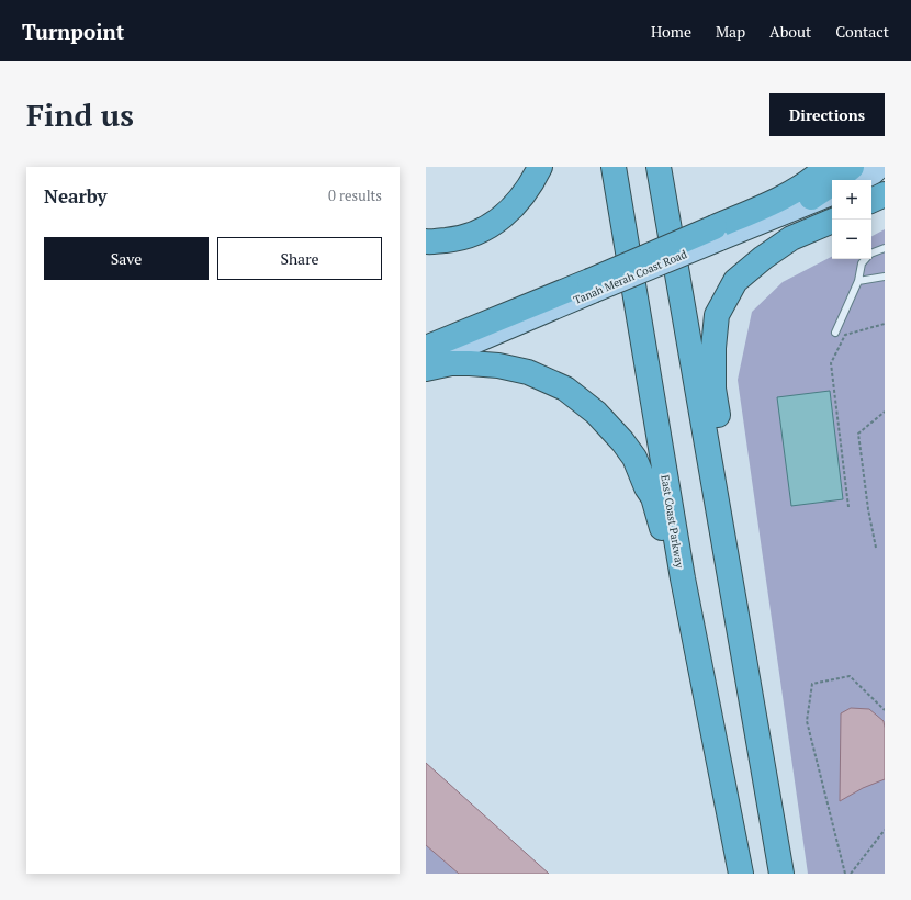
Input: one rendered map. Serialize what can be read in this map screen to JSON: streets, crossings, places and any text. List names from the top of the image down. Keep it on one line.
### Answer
{"streets":{"highway":["East Coast Parkway"],"main road":["Tanah Merah Coast Road"]},"page":{"header":"Turnpoint","nav":["Home","Map","About","Contact"],"buttons":["Directions",["Save","Share"]],"title":"Find us","heading":["Nearby","0 results"],"map_buttons":["+","−"]}}
